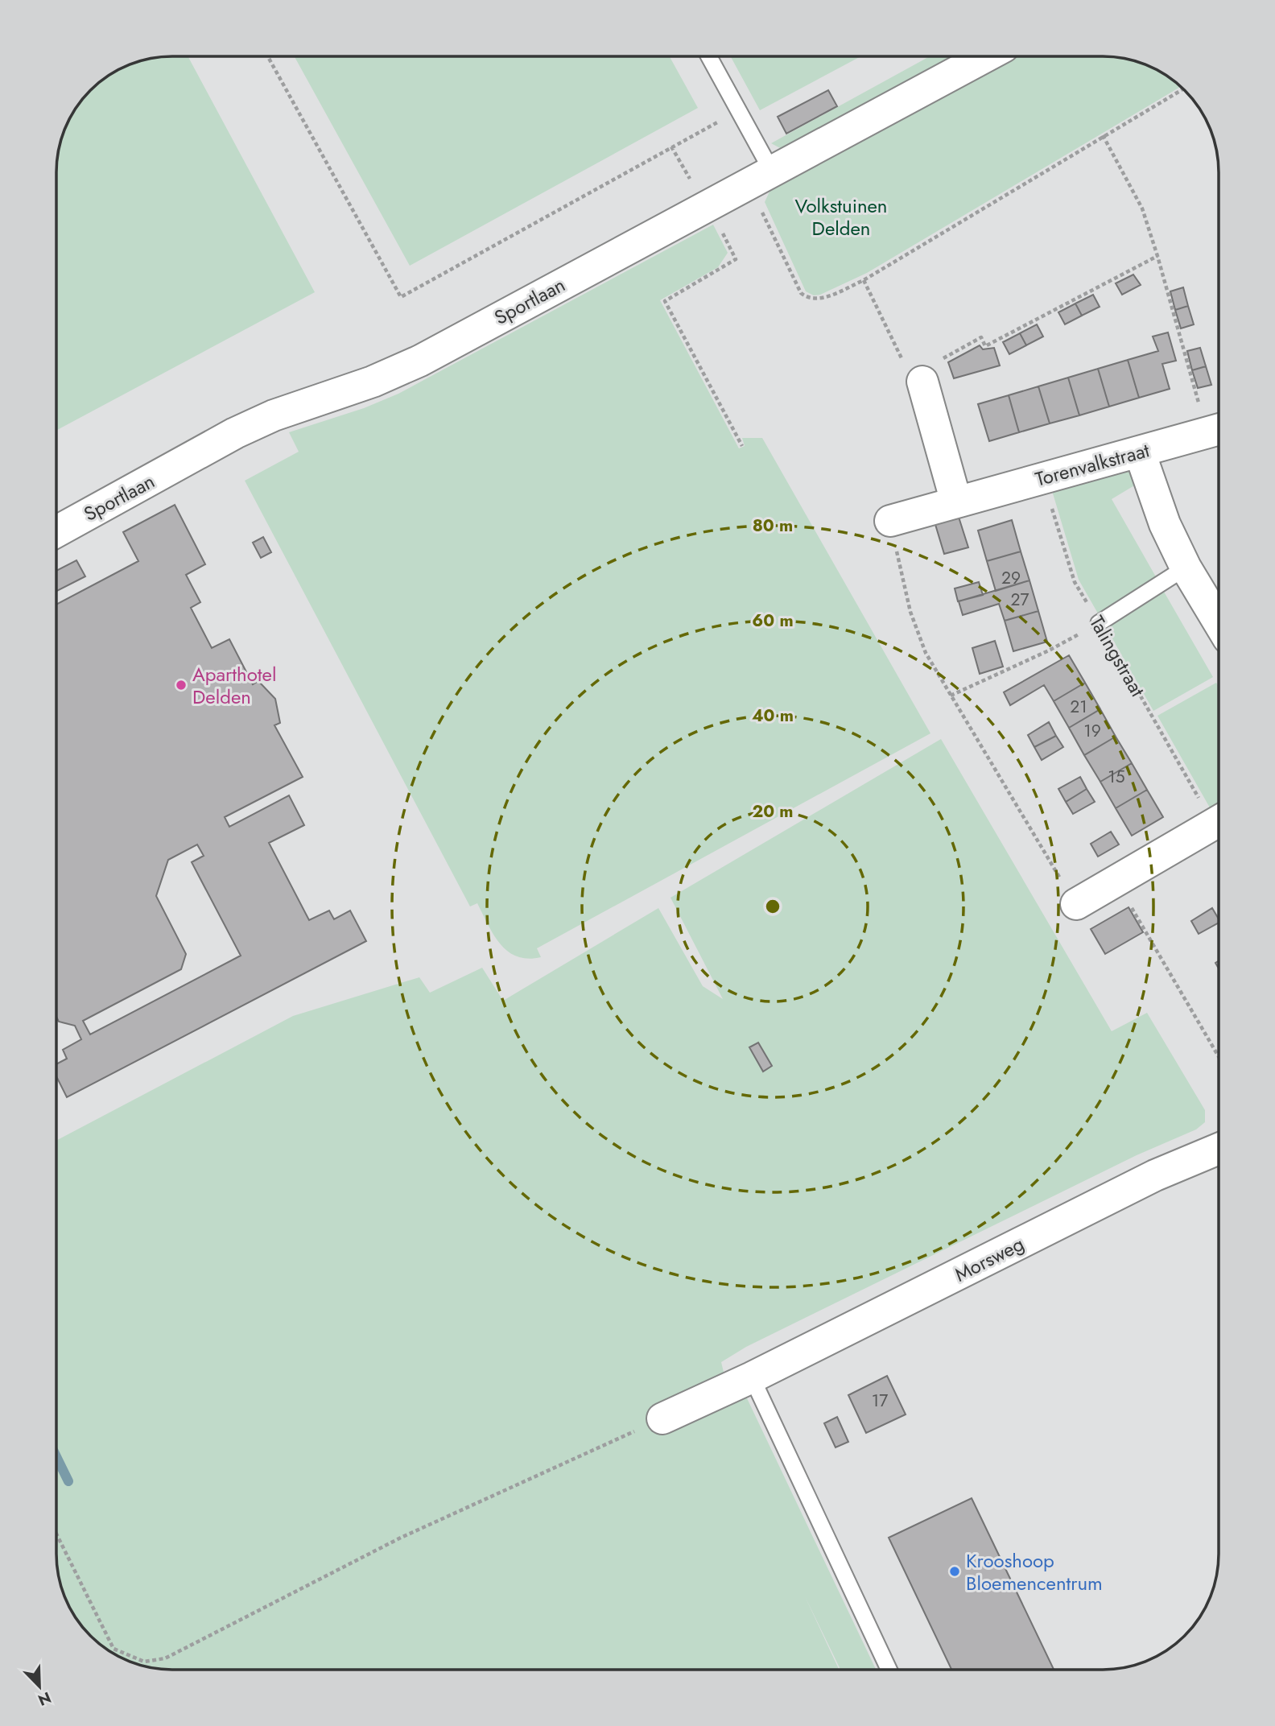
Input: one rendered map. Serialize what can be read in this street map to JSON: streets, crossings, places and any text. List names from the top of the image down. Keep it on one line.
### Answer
{"streets":{"street":["Sportlaan","Torenvalkstraat","Morsweg"],"path":["Talingstraat"]},"crossings":[["Torenvalkstraat","Talingstraat"]],"parks":["Volkstuinen Delden"],"places":["Aparthotel Delden","Krooshoop Bloemencentrum"],"house_numbers":["29","27","21","19","15","17"],"north":"bottom right","rings":["80 m","60 m","40 m","20 m"]}
